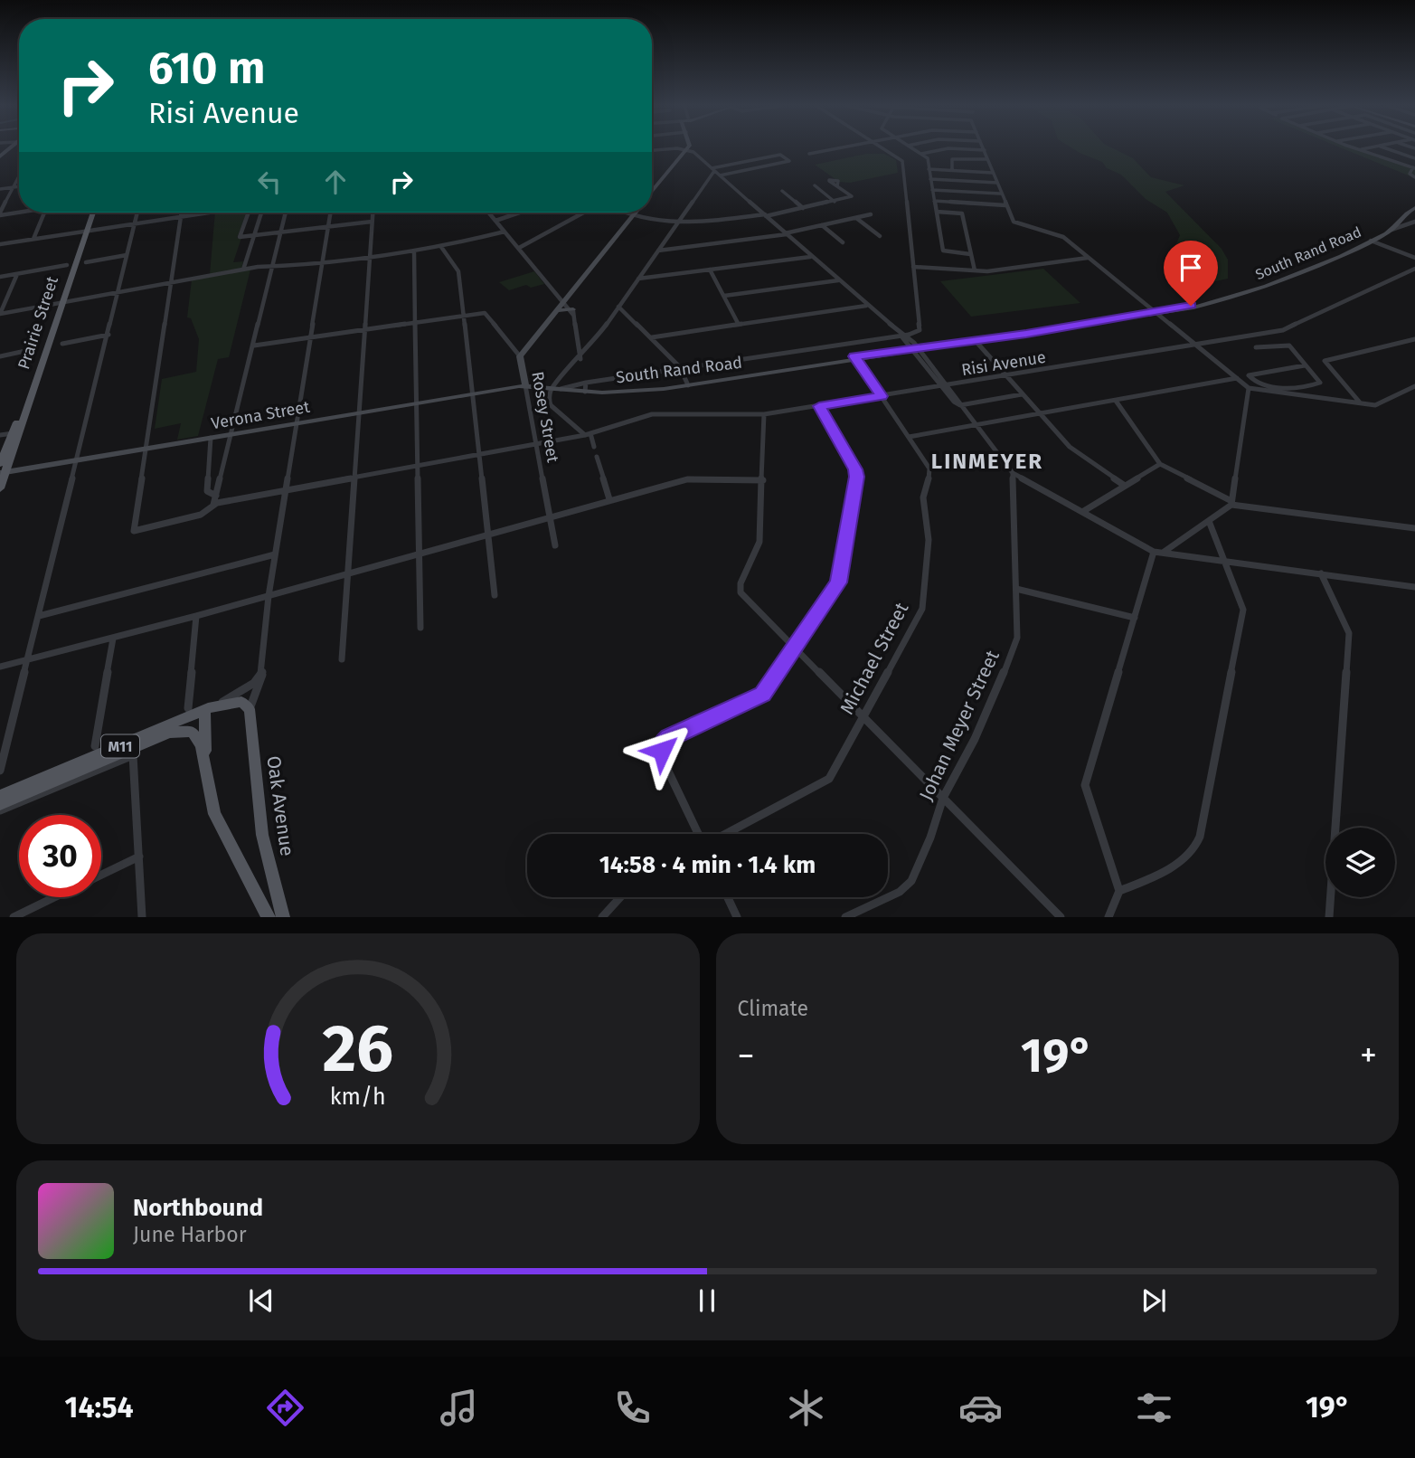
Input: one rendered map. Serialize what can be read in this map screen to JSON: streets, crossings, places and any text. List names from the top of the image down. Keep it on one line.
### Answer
{"streets":{"main road":["South Rand Road","Prairie Street","Verona Street","Rosey Street","M11","Oak Avenue"],"street":["Risi Avenue","Michael Street","Johan Meyer Street"]},"crossings":[["South Rand Road","Verona Street"],["South Rand Road","Rosey Street"],["South Rand Road","Michael Street"],["Prairie Street","Verona Street"],["Risi Avenue","Verona Street"],["Risi Avenue","Rosey Street"],["Risi Avenue","Michael Street"],["Verona Street","Rosey Street"],["M11","Oak Avenue"]],"districts":["LINMEYER"],"page":{"turn":["610 m","Risi Avenue"],"limit":"30","trip":"14:58 · 4 min · 1.4 km","tile":"Climate","heat":["−","19°","+"],"song":["Northbound","June Harbor"],"tabs":["14:54","19°"],"gauge":["26","km/h"]}}
